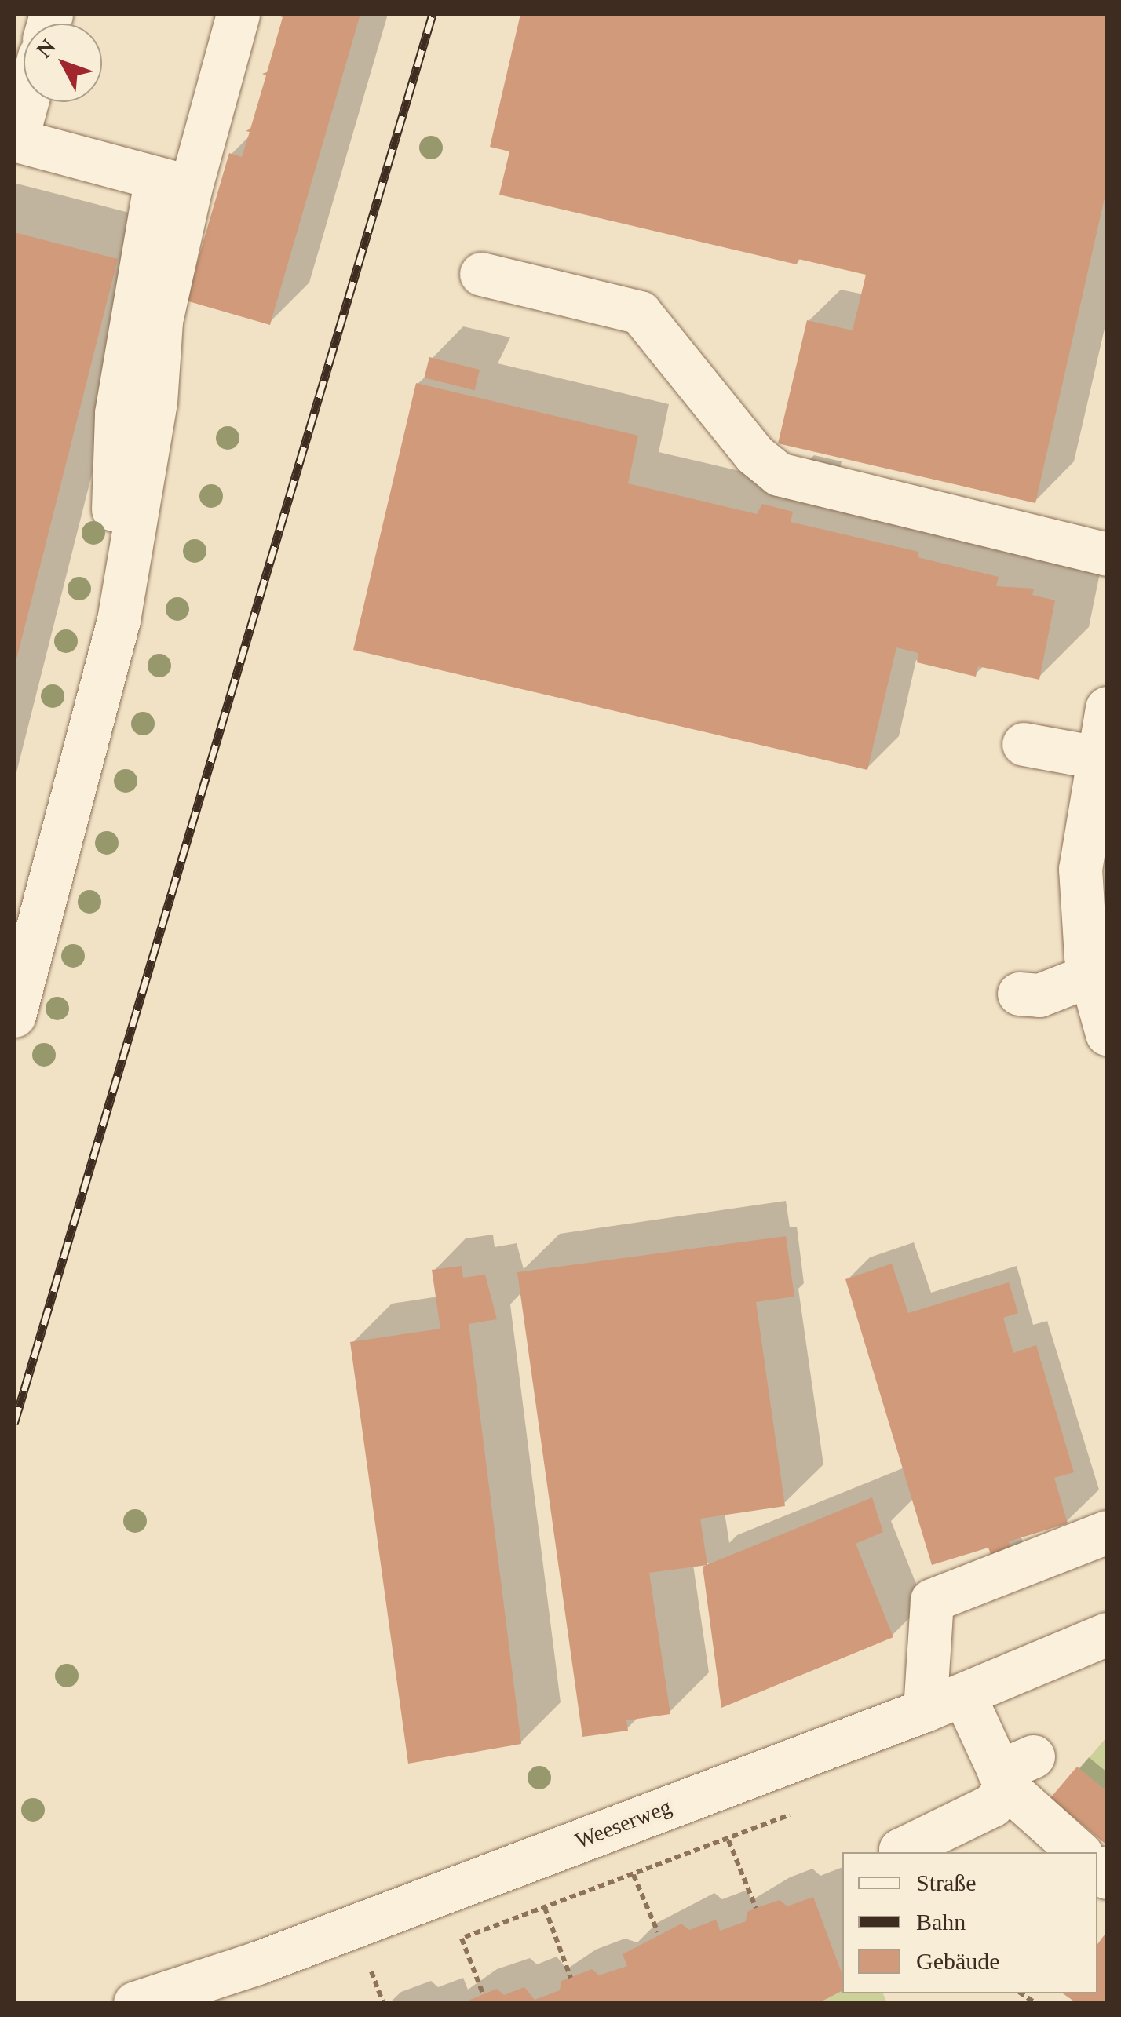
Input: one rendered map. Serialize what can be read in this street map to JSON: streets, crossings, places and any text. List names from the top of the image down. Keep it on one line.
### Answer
{"streets":{"street":["Weeserweg"]},"legend":["Straße","Bahn","Gebäude"],"north":"top left"}
